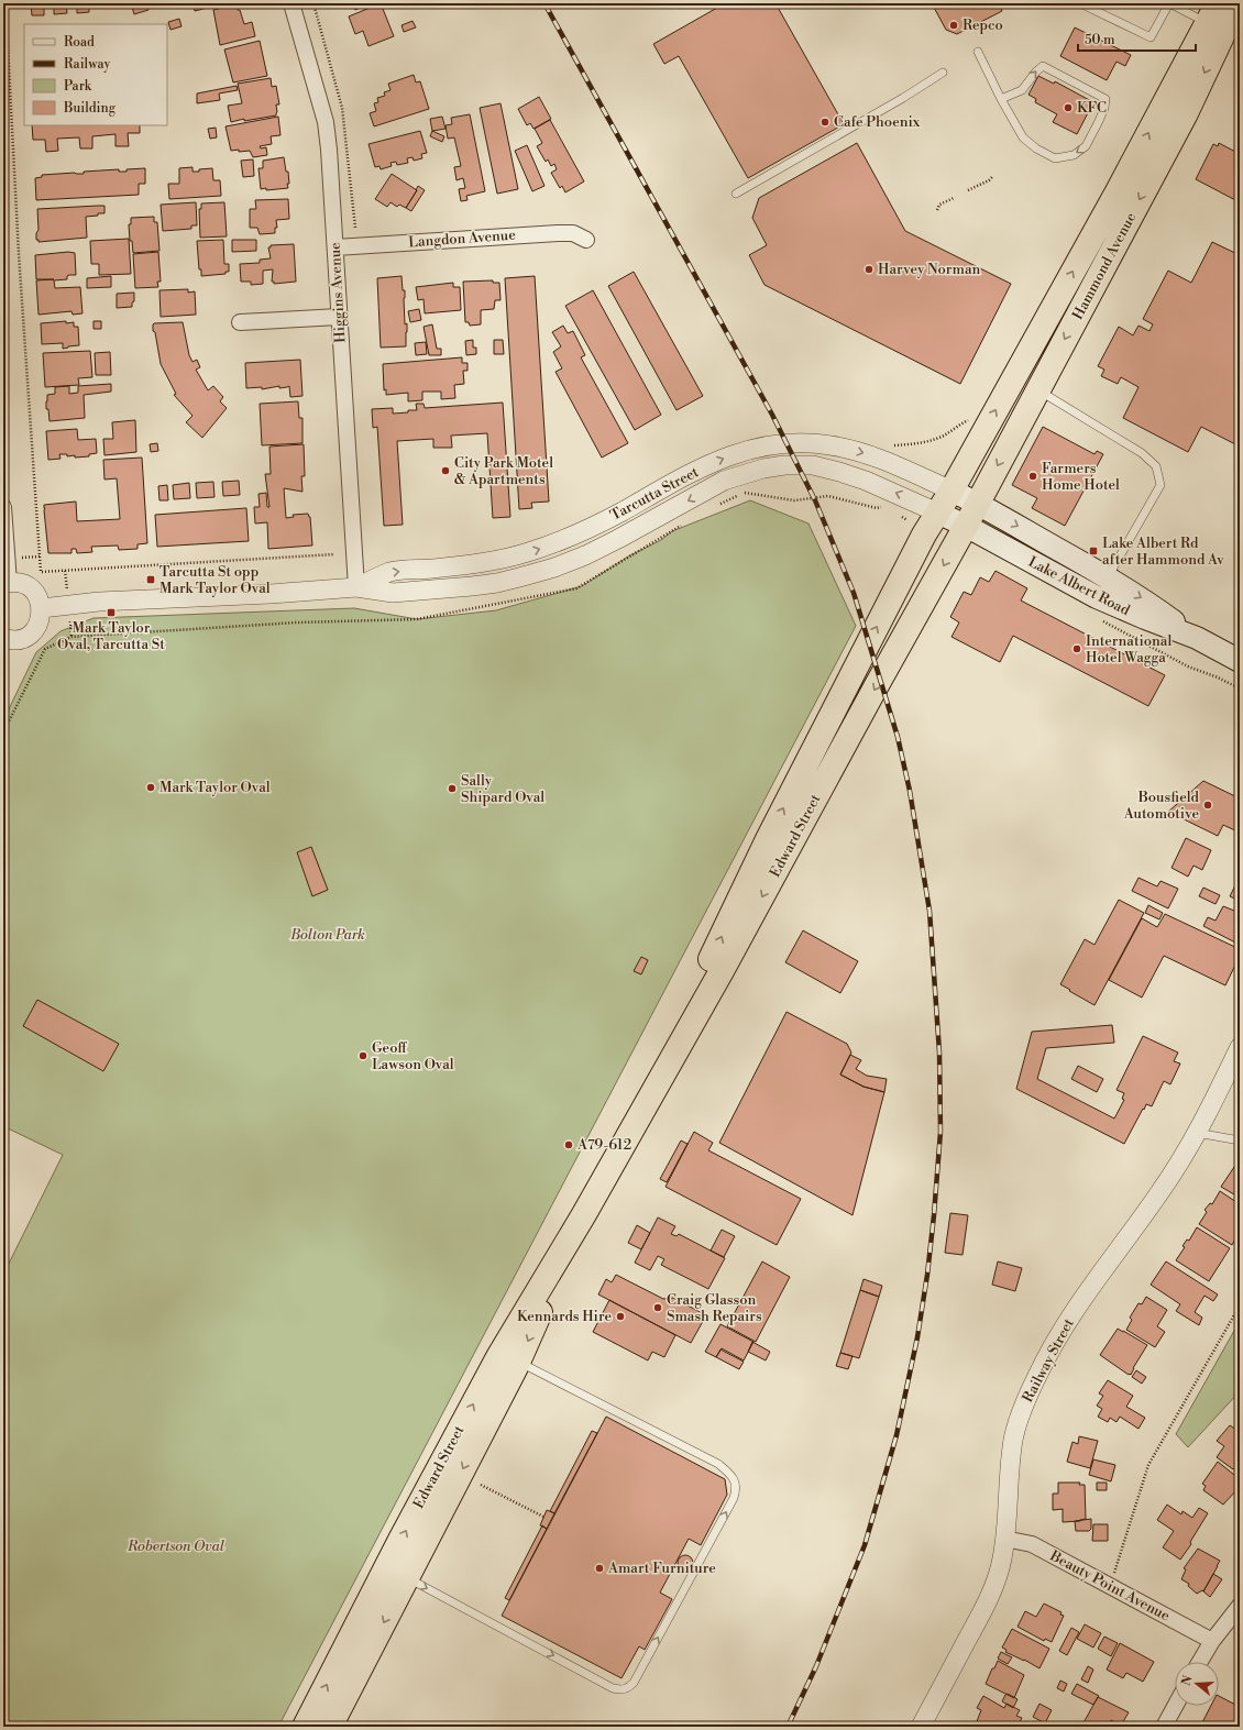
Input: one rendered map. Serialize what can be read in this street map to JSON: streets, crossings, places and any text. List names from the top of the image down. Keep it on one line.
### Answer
{"streets":{"highway":["Hammond Avenue","Edward Street"],"main road":["Lake Albert Road"],"street":["Langdon Avenue","Higgins Avenue","Tarcutta Street","Railway Street","Beauty Point Avenue"]},"crossings":[["Langdon Avenue","Higgins Avenue"],["Hammond Avenue","Tarcutta Street"],["Hammond Avenue","Lake Albert Road"],["Hammond Avenue","Edward Street"],["Higgins Avenue","Tarcutta Street"],["Tarcutta Street","Lake Albert Road"],["Tarcutta Street","Edward Street"],["Lake Albert Road","Edward Street"],["Railway Street","Beauty Point Avenue"]],"parks":["Bolton Park","Robertson Oval"],"places":{"other":["Repco","KFC","Cafe Phoenix","Harvey Norman","City Park Motel & Apartments","Farmers Home Hotel","International Hotel Wagga","Mark Taylor Oval","Sally Shipard Oval","Bousfield Automotive","Geoff Lawson Oval","A79-612","Craig Glasson Smash Repairs","Kennards Hire","Amart Furniture"],"transit":["Lake Albert Rd after Hammond Av","Tarcutta St opp Mark Taylor Oval","Mark Taylor Oval, Tarcutta St"]},"legend":["Road","Railway","Park","Building"],"scale_bar":"50 m","north":"left"}
